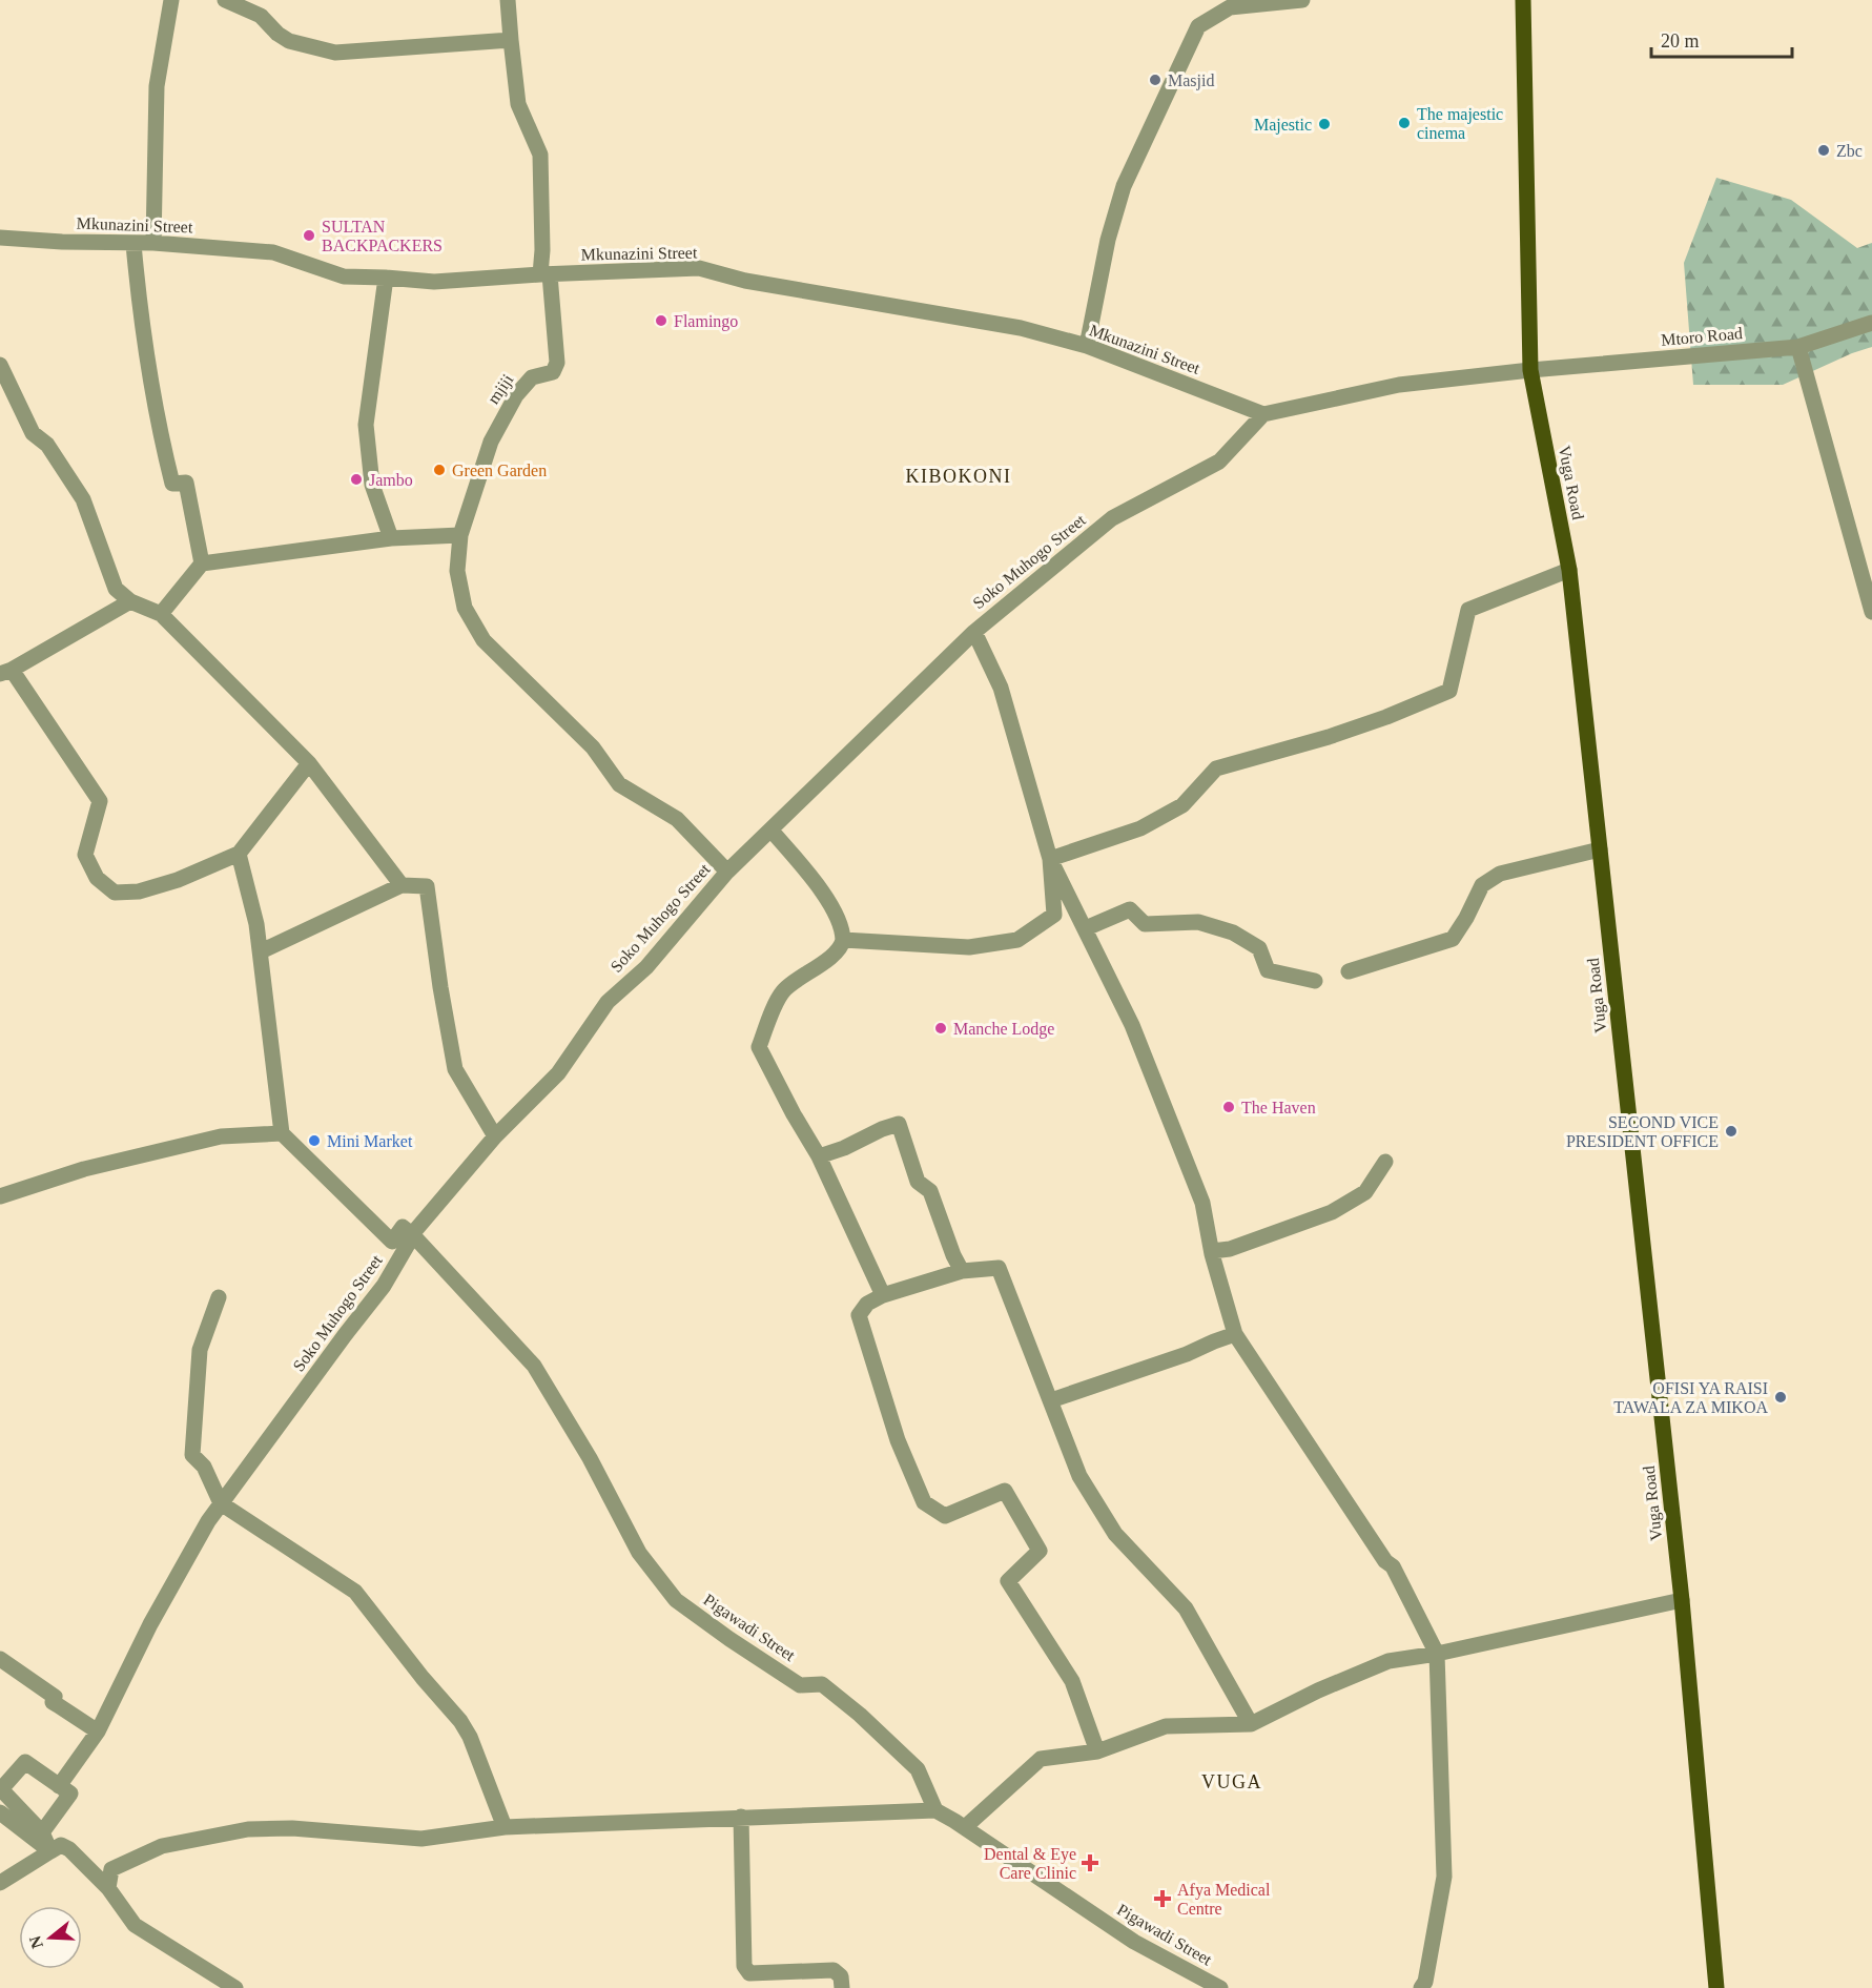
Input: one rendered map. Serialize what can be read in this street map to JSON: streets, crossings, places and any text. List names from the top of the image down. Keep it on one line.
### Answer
{"streets":{"main road":["Vuga Road"],"street":["Mkunazini Street","Mtoro Road","mjiji","Soko Muhogo Street","Pigawadi Street"]},"crossings":[["Mkunazini Street","mjiji"],["Mkunazini Street","Soko Muhogo Street"],["Mtoro Road","Vuga Road"],["Soko Muhogo Street","Pigawadi Street"]],"districts":["KIBOKONI","VUGA"],"places":{"other":["Masjid","The majestic cinema","Majestic","Zbc","SULTAN BACKPACKERS","Flamingo","Green Garden","Jambo","Manche Lodge","The Haven","SECOND VICE PRESIDENT OFFICE","Mini Market","OFISI YA RAISI TAWALA ZA MIKOA"],"health":["Dental & Eye Care Clinic","Afya Medical Centre"]},"scale_bar":"20 m","north":"left"}
